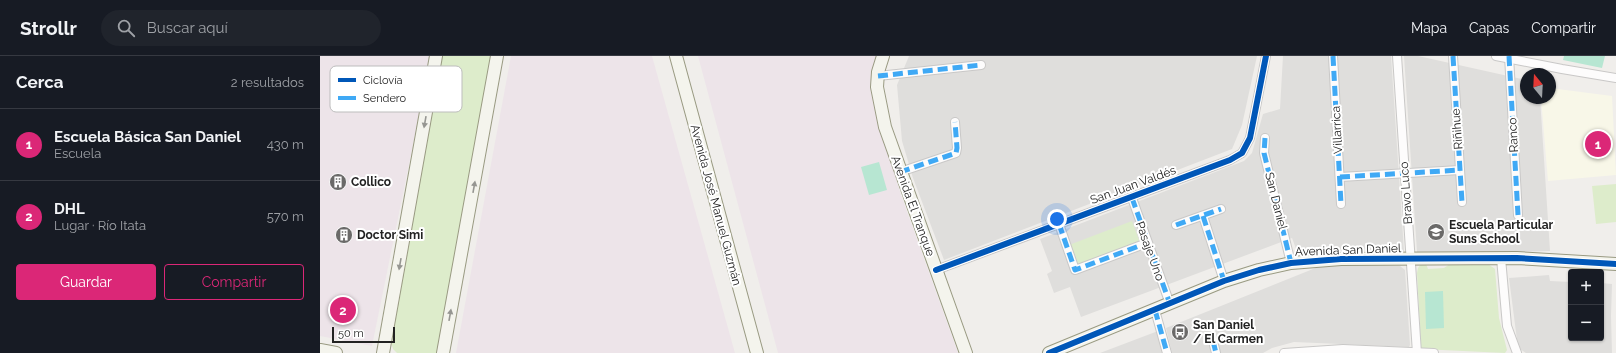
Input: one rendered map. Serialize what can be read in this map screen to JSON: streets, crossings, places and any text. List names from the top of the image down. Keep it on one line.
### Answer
{"streets":{"street":["Riñihue","Villarrica","Ranco","San Juan Valdés","Bravo Luco","San Daniel","Avenida José Manuel Guzmán","Avenida El Tranque","Avenida San Daniel","Pasaje Uno"]},"crossings":[["San Juan Valdés","Avenida El Tranque"],["San Juan Valdés","Pasaje Uno"],["Bravo Luco","Avenida San Daniel"],["San Daniel","Avenida San Daniel"],["Avenida San Daniel","Pasaje Uno"]],"places":{"building":["Collico","Doctor Simi"],"school or university":["Escuela Particular Suns School"],"bus stop":["San Daniel / El Carmen"]},"legend":["Ciclovía","Sendero"],"scale_bar":"50 m","north":"top","page":{"header":"Strollr","search":"Buscar aquí","nav":["Mapa","Capas","Compartir"],"heading":["Cerca","2 resultados"],"list":[{"mark":"1","name":"Escuela Básica San Daniel","note":"Escuela","value":"430 m"},{"mark":"2","name":"DHL","note":"Lugar · Río Itata","value":"570 m"}],"pins":["1","2"],"buttons":["Guardar","Compartir"],"map_buttons":["+","−"],"scale":"50 m"}}
